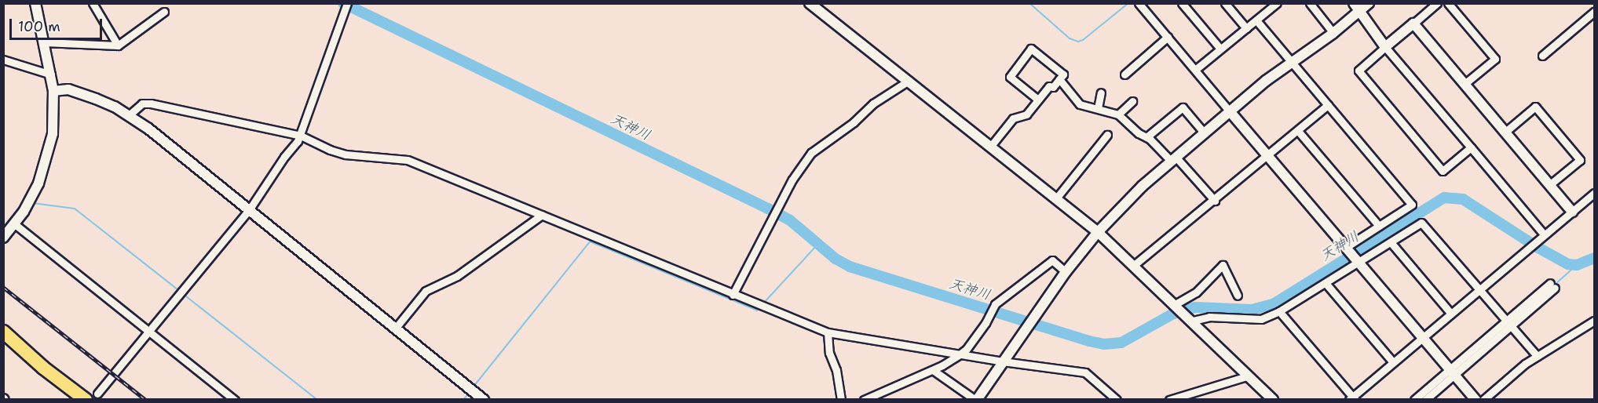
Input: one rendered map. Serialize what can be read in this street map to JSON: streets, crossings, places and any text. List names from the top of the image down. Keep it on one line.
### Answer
{"water":["天神川"],"scale_bar":"100 m"}
